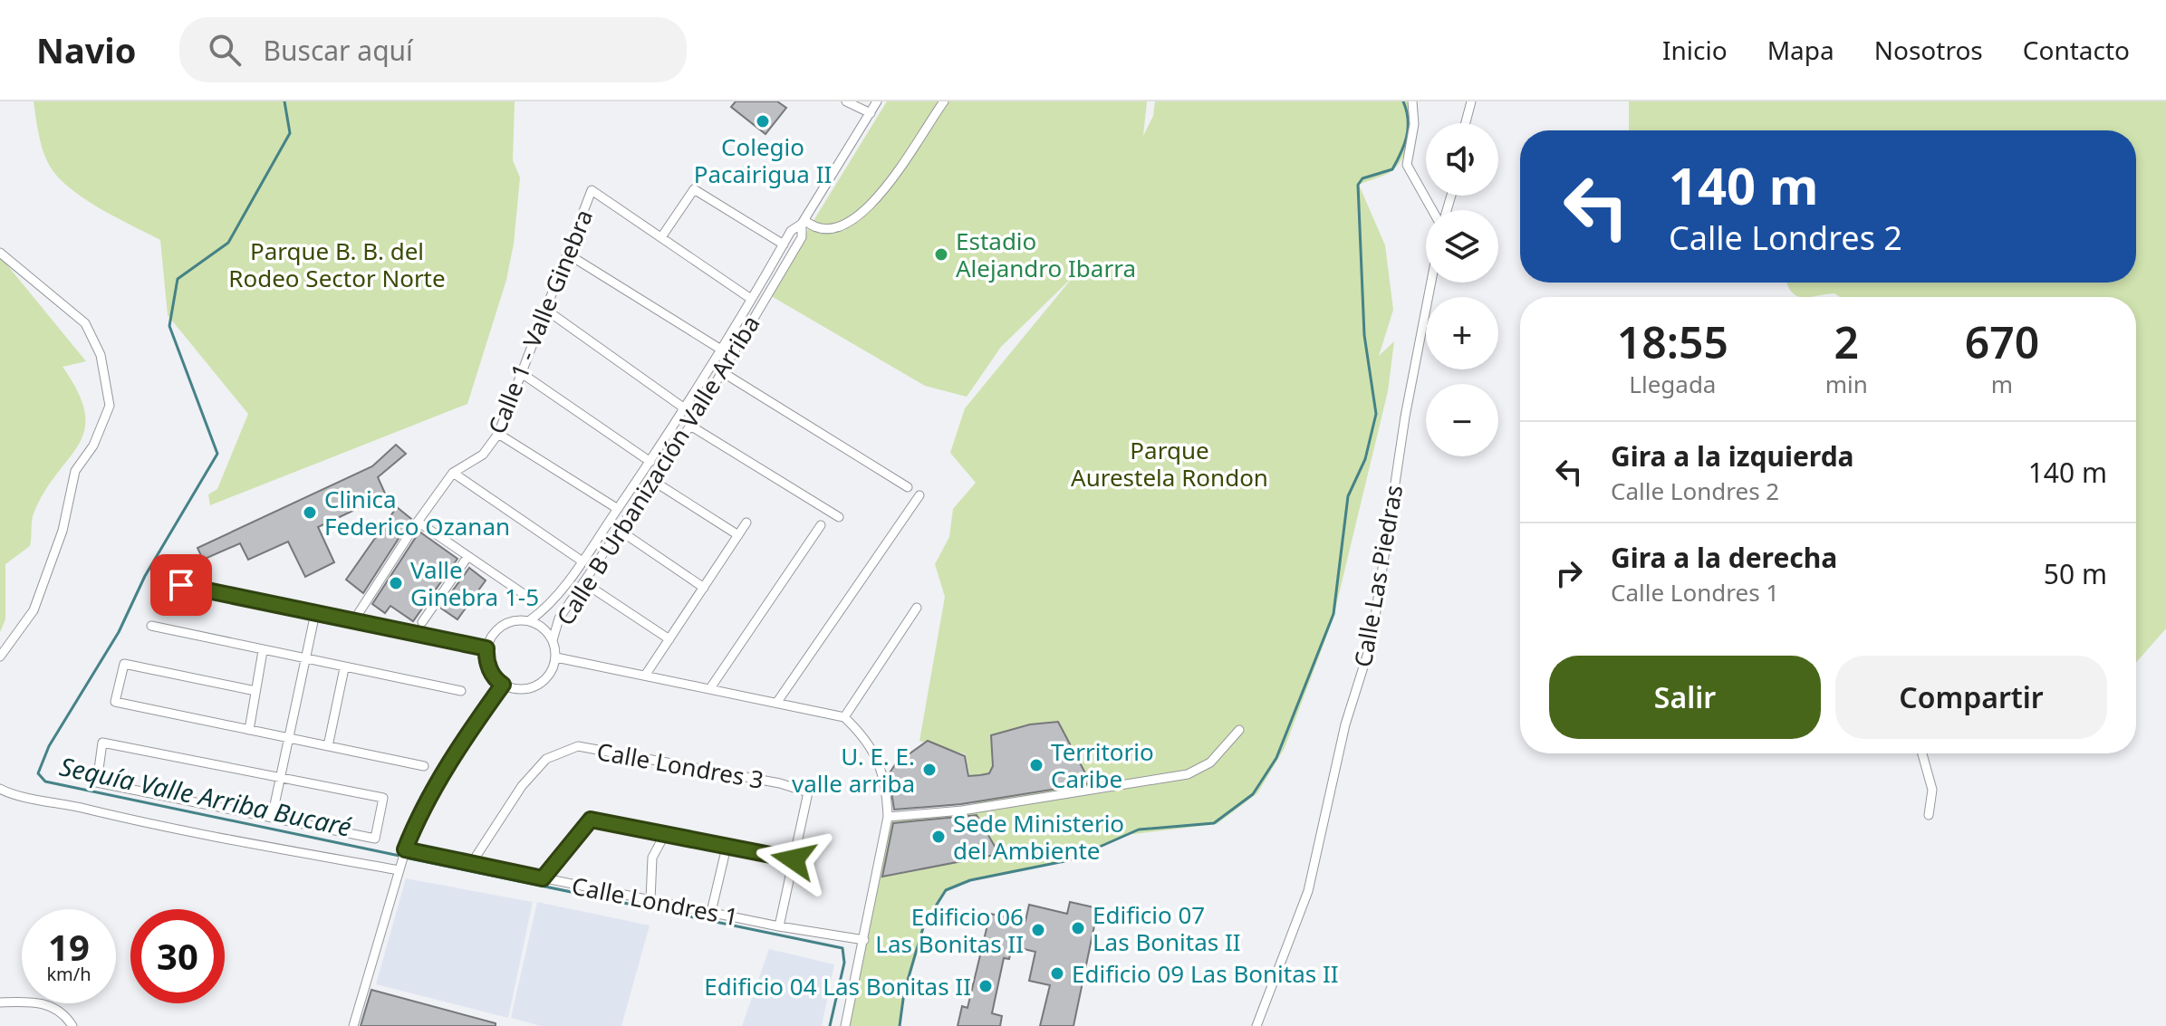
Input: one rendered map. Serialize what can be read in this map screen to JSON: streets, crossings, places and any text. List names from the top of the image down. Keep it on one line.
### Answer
{"streets":{"street":["Calle 1 - Valle Ginebra","Calle B Urbanización Valle Arriba","Calle Las Piedras","Calle Londres 3","Calle Londres 1"]},"crossings":[["Calle Londres 3","Calle Londres 1"]],"water":["Sequía Valle Arriba Bucaré"],"parks":["Parque B. B. del Rodeo Sector Norte","Parque Aurestela Rondon"],"places":["Colegio Pacairigua II","Estadio Alejandro Ibarra","Clinica Federico Ozanan","Valle Ginebra 1-5","Territorio Caribe","U. E. E. valle arriba","Sede Ministerio del Ambiente","Edificio 07 Las Bonitas II","Edificio 06 Las Bonitas II","Edificio 09 Las Bonitas II","Edificio 04 Las Bonitas II"],"page":{"header":"Navio","search":"Buscar aquí","nav":["Inicio","Mapa","Nosotros","Contacto"],"map_buttons":["+","−"],"turn":["140 m","Calle Londres 2"],"eta":["18:55","Llegada","2","min","670","m"],"list":[{"name":"Gira a la izquierda","note":"Calle Londres 2","value":"140 m"},{"name":"Gira a la derecha","note":"Calle Londres 1","value":"50 m"}],"buttons":["Salir","Compartir"],"speed":"19 km/h","limit":"30"}}
